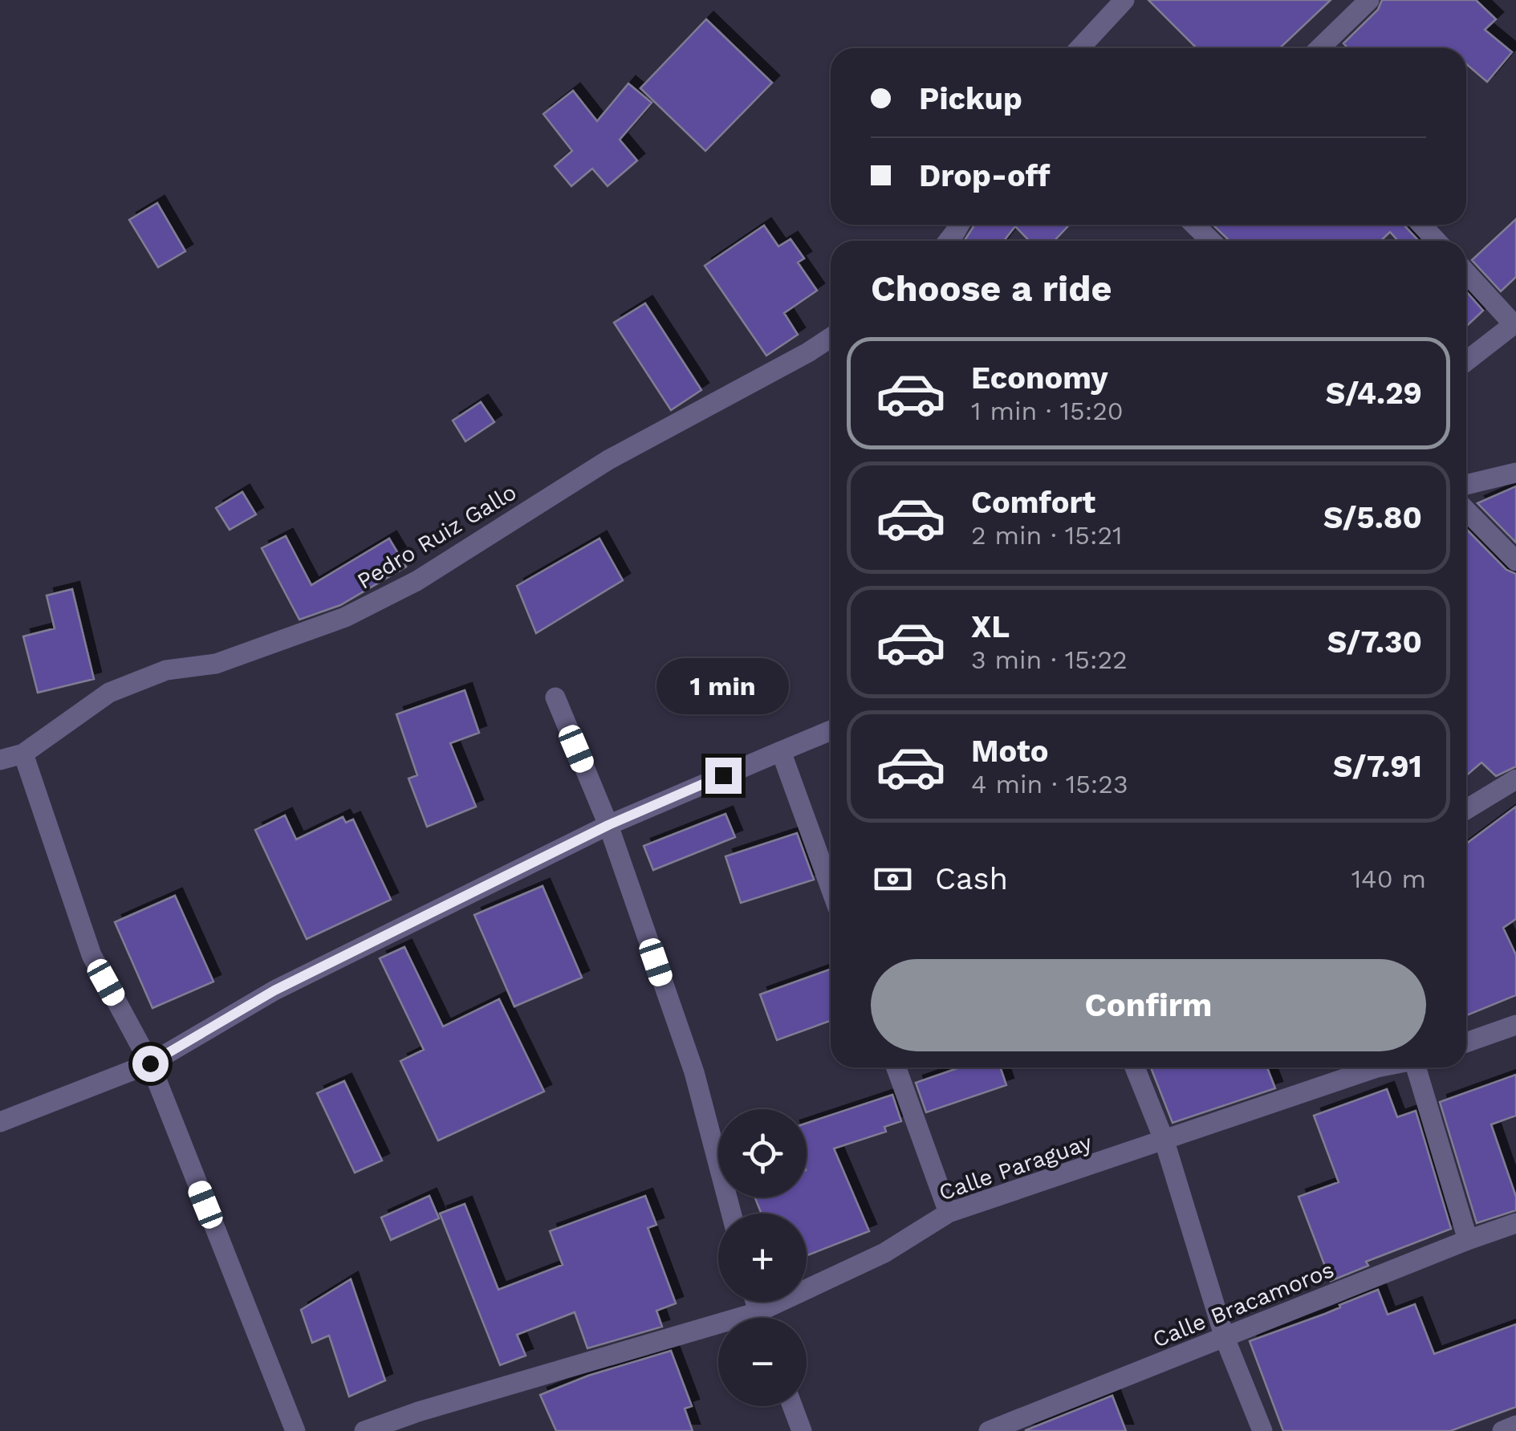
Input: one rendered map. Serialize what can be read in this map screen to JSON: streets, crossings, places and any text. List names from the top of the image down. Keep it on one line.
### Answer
{"streets":{"street":["Pedro Ruiz Gallo","Calle Paraguay","Calle Bracamoros"]},"page":{"banner":["Pickup","Drop-off"],"heading":"Choose a ride","list":[{"name":"Economy","note":"1 min · 15:20","value":"S/4.29"},{"name":"Comfort","note":"2 min · 15:21","value":"S/5.80"},{"name":"XL","note":"3 min · 15:22","value":"S/7.30"},{"name":"Moto","note":"4 min · 15:23","value":"S/7.91"}],"bubble":"1 min","pay":["Cash","140 m"],"buttons":"Confirm","map_buttons":["+","−"]}}
